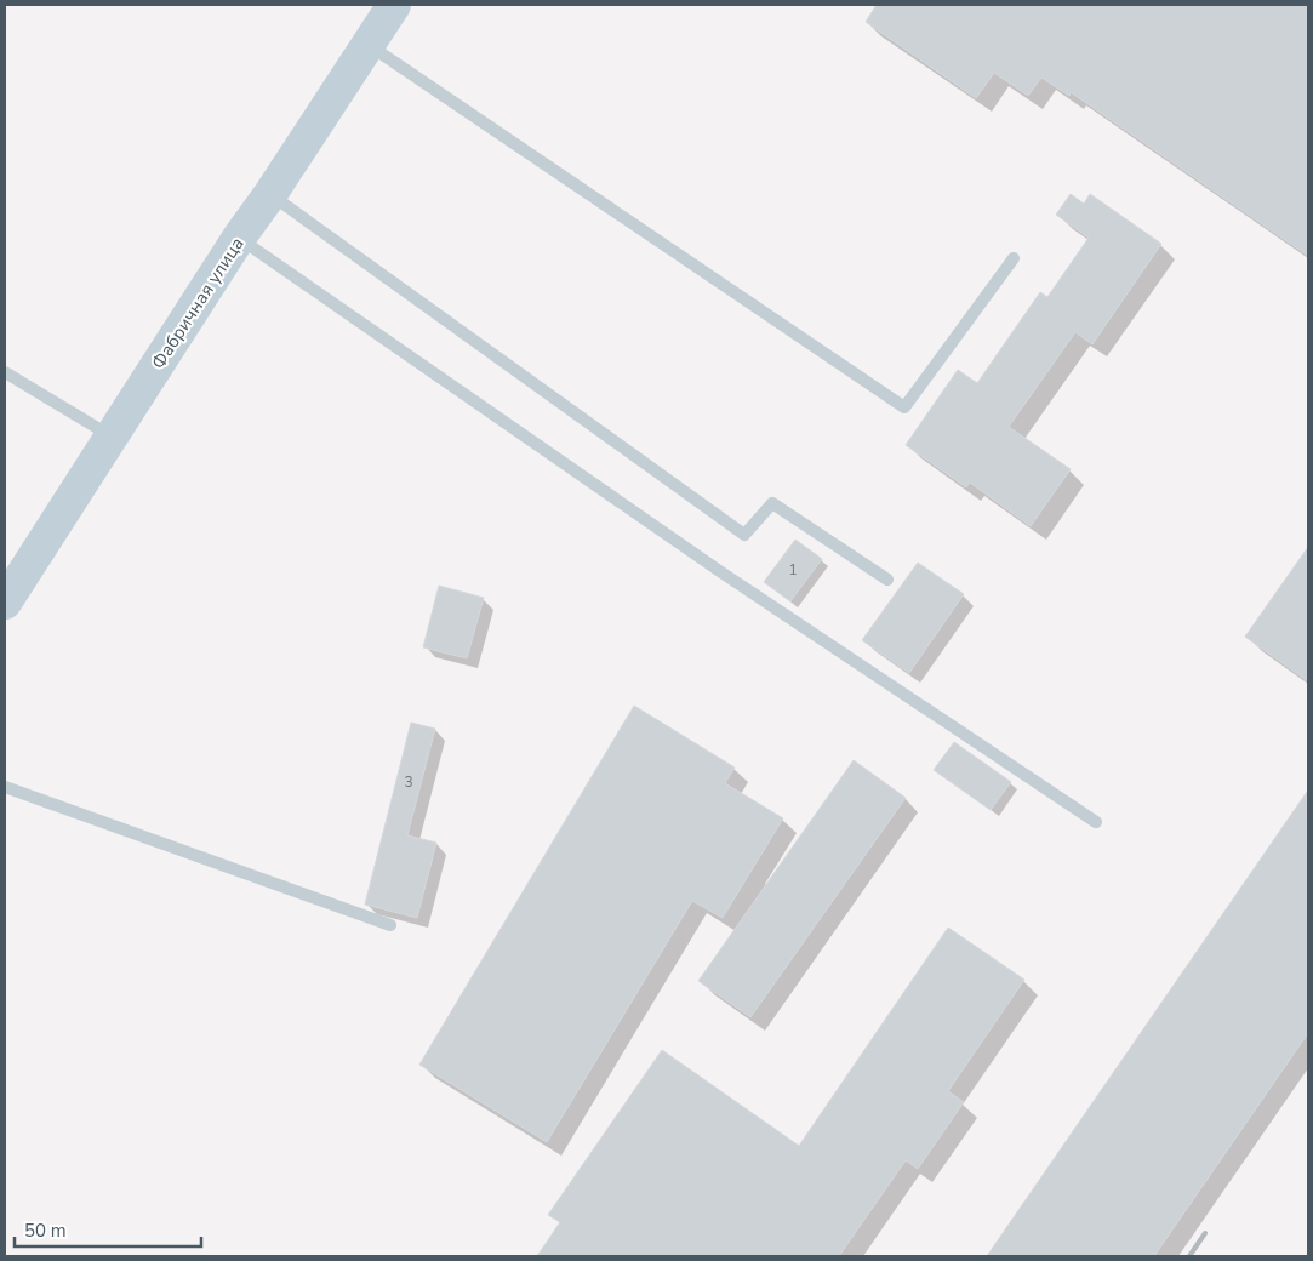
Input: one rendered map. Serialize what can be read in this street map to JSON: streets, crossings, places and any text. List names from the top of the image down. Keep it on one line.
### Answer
{"streets":{"main road":["Фабричная улица"]},"house_numbers":["1","3"],"scale_bar":"50 m"}
